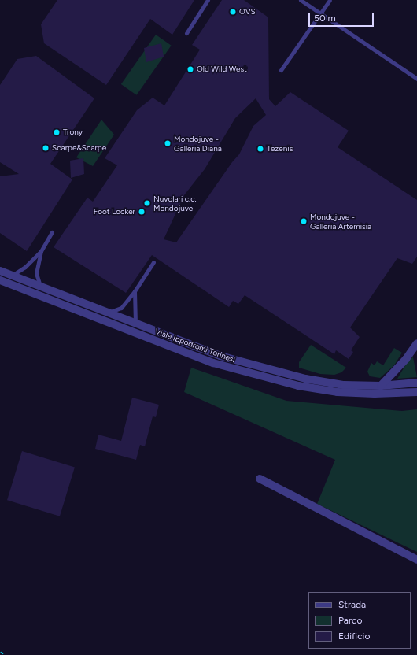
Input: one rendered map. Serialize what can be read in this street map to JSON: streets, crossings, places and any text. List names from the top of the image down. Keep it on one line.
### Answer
{"streets":{"street":["Viale Ippodromi Torinesi"]},"places":["OVS","Old Wild West","Trony","Mondojuve - Galleria Diana","Scarpe&Scarpe","Tezenis","Nuvolari c.c. Mondojuve","Foot Locker","Mondojuve - Galleria Artemisia"],"legend":["Strada","Parco","Edificio"],"scale_bar":"50 m"}
